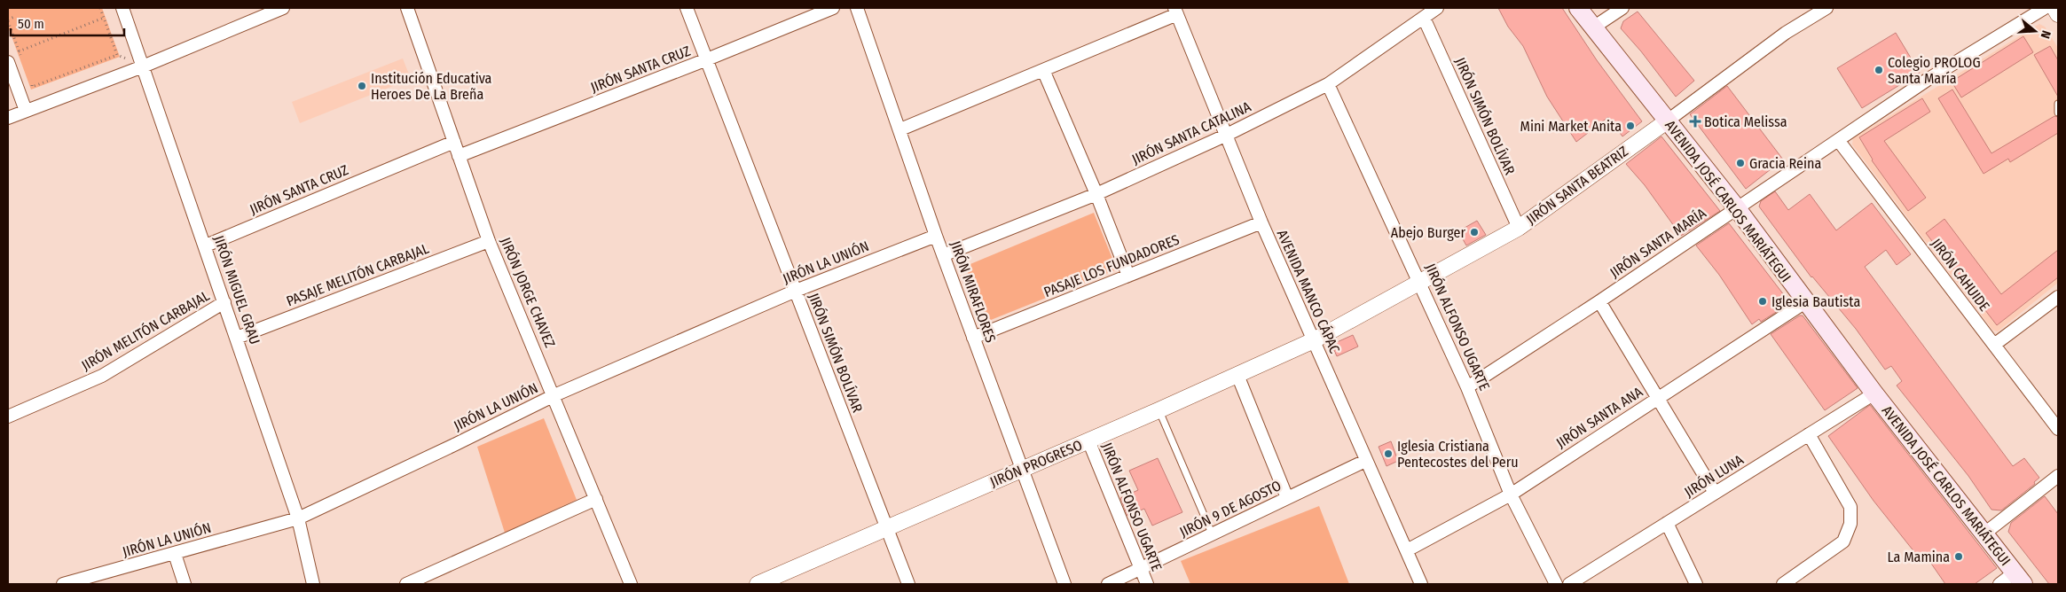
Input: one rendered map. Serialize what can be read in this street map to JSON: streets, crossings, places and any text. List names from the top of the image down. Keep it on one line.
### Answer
{"streets":{"main road":["AVENIDA JOSÉ CARLOS MARIÁTEGUI"],"street":["JIRÓN SANTA CRUZ","JIRÓN SIMÓN BOLÍVAR","JIRÓN SANTA CATALINA","JIRÓN SANTA BEATRIZ","JIRÓN SANTA MARÍA","JIRÓN LA UNIÓN","PASAJE LOS FUNDADORES","PASAJE MELITÓN CARBAJAL","JIRÓN CAHUIDE","JIRÓN MIGUEL GRAU","JIRÓN MIRAFLORES","AVENIDA MANCO CÁPAC","JIRÓN JORGE CHAVEZ","JIRÓN ALFONSO UGARTE","JIRÓN MELITÓN CARBAJAL","JIRÓN SANTA ANA","JIRÓN PROGRESO","JIRÓN LUNA","JIRÓN 9 DE AGOSTO"]},"crossings":[["JIRÓN SANTA CRUZ","JIRÓN SIMÓN BOLÍVAR"],["JIRÓN SANTA CRUZ","JIRÓN MIGUEL GRAU"],["JIRÓN SANTA CRUZ","JIRÓN JORGE CHAVEZ"],["JIRÓN SIMÓN BOLÍVAR","JIRÓN SANTA CATALINA"],["JIRÓN SIMÓN BOLÍVAR","JIRÓN SANTA BEATRIZ"],["JIRÓN SIMÓN BOLÍVAR","JIRÓN LA UNIÓN"],["JIRÓN SIMÓN BOLÍVAR","JIRÓN PROGRESO"],["JIRÓN SANTA CATALINA","JIRÓN MIRAFLORES"],["JIRÓN SANTA CATALINA","AVENIDA MANCO CÁPAC"],["JIRÓN SANTA CATALINA","JIRÓN ALFONSO UGARTE"],["JIRÓN SANTA BEATRIZ","AVENIDA JOSÉ CARLOS MARIÁTEGUI"],["JIRÓN SANTA BEATRIZ","AVENIDA MANCO CÁPAC"],["JIRÓN SANTA BEATRIZ","JIRÓN ALFONSO UGARTE"],["JIRÓN SANTA BEATRIZ","JIRÓN PROGRESO"],["AVENIDA JOSÉ CARLOS MARIÁTEGUI","JIRÓN SANTA MARÍA"],["AVENIDA JOSÉ CARLOS MARIÁTEGUI","JIRÓN SANTA ANA"],["AVENIDA JOSÉ CARLOS MARIÁTEGUI","JIRÓN LUNA"],["JIRÓN SANTA MARÍA","JIRÓN CAHUIDE"],["JIRÓN SANTA MARÍA","JIRÓN ALFONSO UGARTE"],["JIRÓN LA UNIÓN","JIRÓN MIGUEL GRAU"],["JIRÓN LA UNIÓN","JIRÓN MIRAFLORES"],["JIRÓN LA UNIÓN","JIRÓN JORGE CHAVEZ"],["PASAJE LOS FUNDADORES","JIRÓN MIRAFLORES"],["PASAJE LOS FUNDADORES","AVENIDA MANCO CÁPAC"],["PASAJE MELITÓN CARBAJAL","JIRÓN MIGUEL GRAU"],["PASAJE MELITÓN CARBAJAL","JIRÓN JORGE CHAVEZ"],["JIRÓN MIGUEL GRAU","JIRÓN MELITÓN CARBAJAL"],["JIRÓN MIRAFLORES","JIRÓN PROGRESO"],["AVENIDA MANCO CÁPAC","JIRÓN SANTA ANA"],["AVENIDA MANCO CÁPAC","JIRÓN PROGRESO"],["AVENIDA MANCO CÁPAC","JIRÓN 9 DE AGOSTO"],["JIRÓN ALFONSO UGARTE","JIRÓN SANTA ANA"],["JIRÓN ALFONSO UGARTE","JIRÓN PROGRESO"],["JIRÓN ALFONSO UGARTE","JIRÓN 9 DE AGOSTO"]],"places":{"other":["Colegio PROLOG Santa María","Institución Educativa Heroes De La Breña","Mini Market Anita","Gracia Reina","Abejo Burger","Iglesia Bautista","Iglesia Cristiana Pentecostes del Peru","La Mamina"],"health":["Botica Melissa"]},"scale_bar":"50 m","north":"right"}
